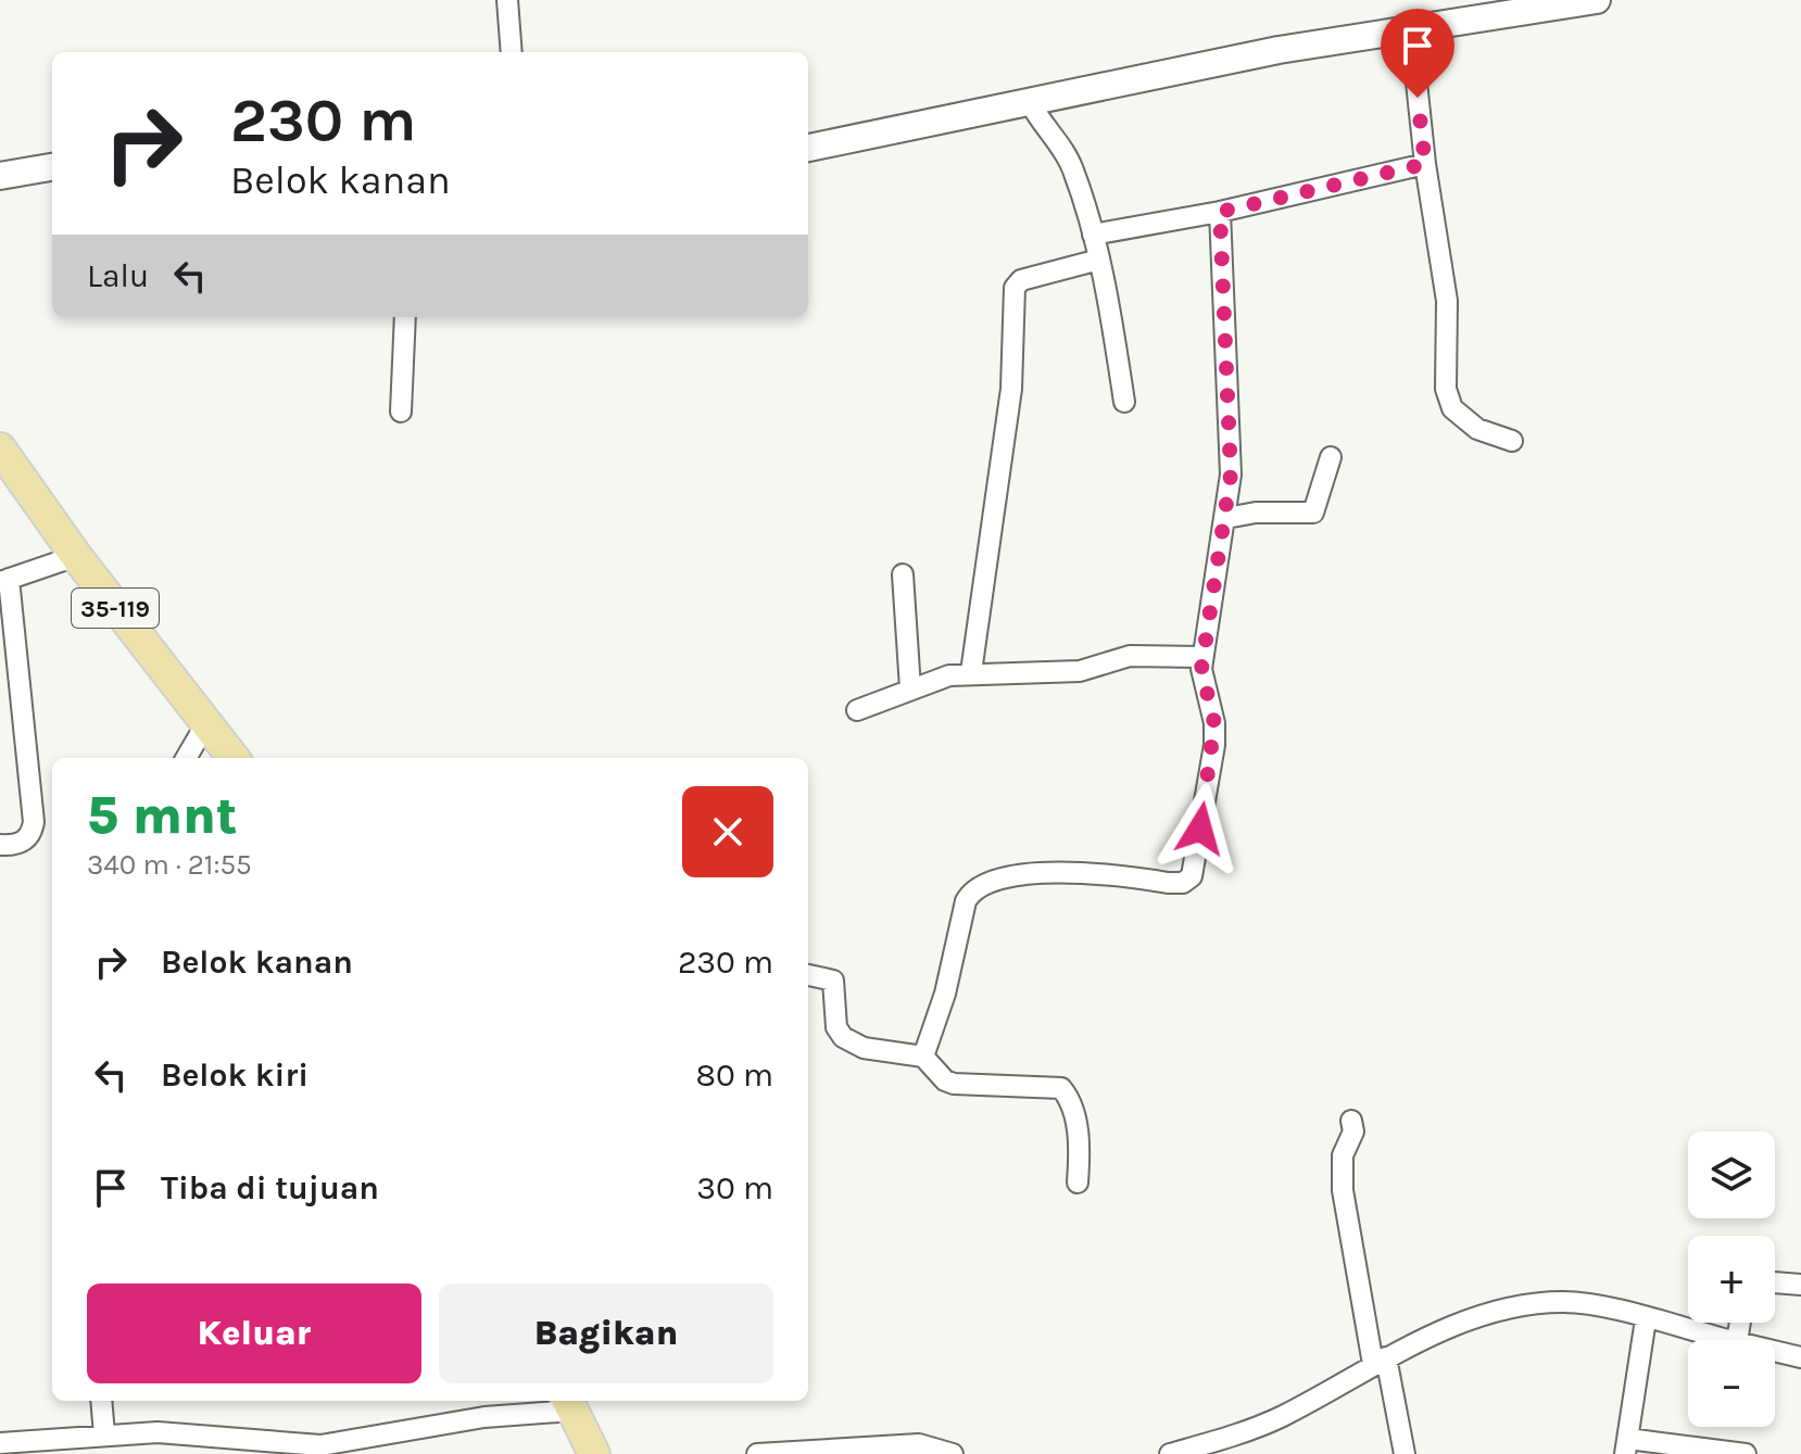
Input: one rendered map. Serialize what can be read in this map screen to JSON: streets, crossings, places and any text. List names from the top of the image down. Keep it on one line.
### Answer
{"streets":{"main road":["35-119"]},"page":{"turn":["230 m","Belok kanan"],"then":"Lalu","heading":["5 mnt","340 m · 21:55"],"list":[{"name":"Belok kanan","value":"230 m"},{"name":"Belok kiri","value":"80 m"},{"name":"Tiba di tujuan","value":"30 m"}],"map_buttons":["+","−"],"buttons":["Keluar","Bagikan"]}}
